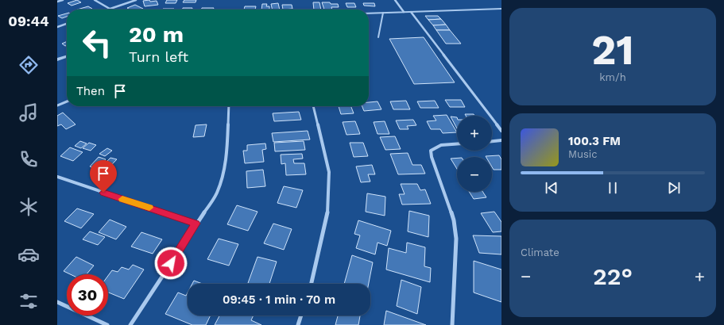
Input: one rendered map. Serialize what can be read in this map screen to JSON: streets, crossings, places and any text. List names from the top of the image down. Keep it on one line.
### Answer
{"page":{"tabs":"09:44","tile":[["21","km/h"],"Climate"],"turn":["20 m","Turn left"],"then":"Then","map_buttons":["+","−"],"song":["100.3 FM","Music"],"heat":["−","22°","+"],"limit":"30","trip":"09:45 · 1 min · 70 m"}}
